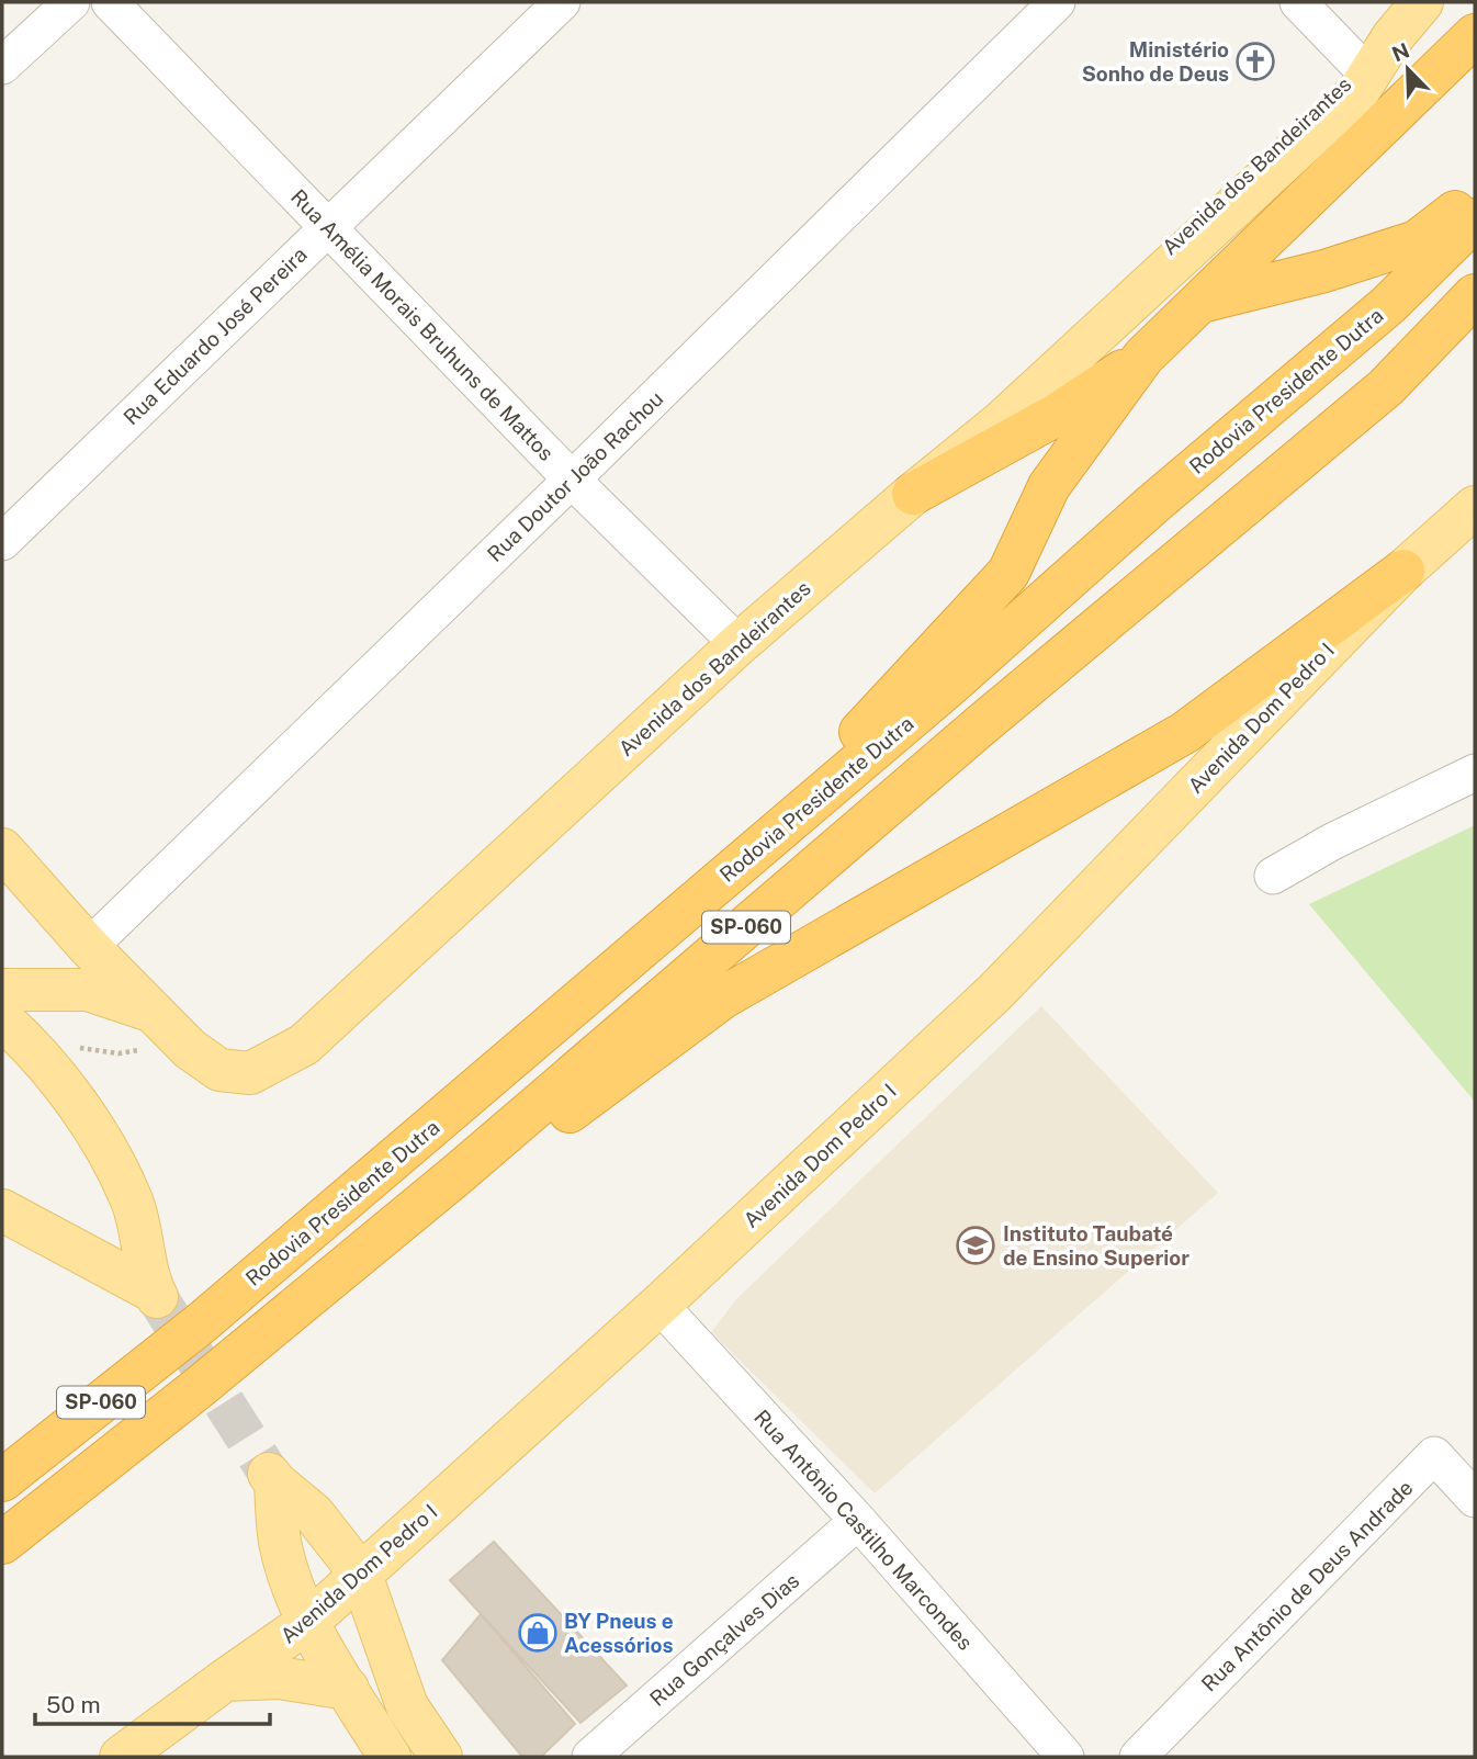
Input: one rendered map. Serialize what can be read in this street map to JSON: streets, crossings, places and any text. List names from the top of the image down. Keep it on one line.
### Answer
{"streets":{"highway":["Rodovia Presidente Dutra","SP-060"],"main road":["Avenida dos Bandeirantes","Avenida Dom Pedro I"],"street":["Rua Amélia Morais Bruhuns de Mattos","Rua Eduardo José Pereira","Rua Doutor João Rachou","Rua Antônio Castilho Marcondes","Rua Antônio de Deus Andrade","Rua Gonçalves Dias"]},"crossings":[["Avenida dos Bandeirantes","Rua Amélia Morais Bruhuns de Mattos"],["Avenida dos Bandeirantes","Rua Doutor João Rachou"],["Rua Amélia Morais Bruhuns de Mattos","Rua Eduardo José Pereira"],["Rua Amélia Morais Bruhuns de Mattos","Rua Doutor João Rachou"],["Avenida Dom Pedro I","Rua Antônio Castilho Marcondes"],["Rua Antônio Castilho Marcondes","Rua Gonçalves Dias"]],"places":{"church":["Ministério Sonho de Deus"],"school or university":["Instituto Taubaté de Ensino Superior"],"shop":["BY Pneus e Acessórios"]},"scale_bar":"50 m","north":"top left"}
